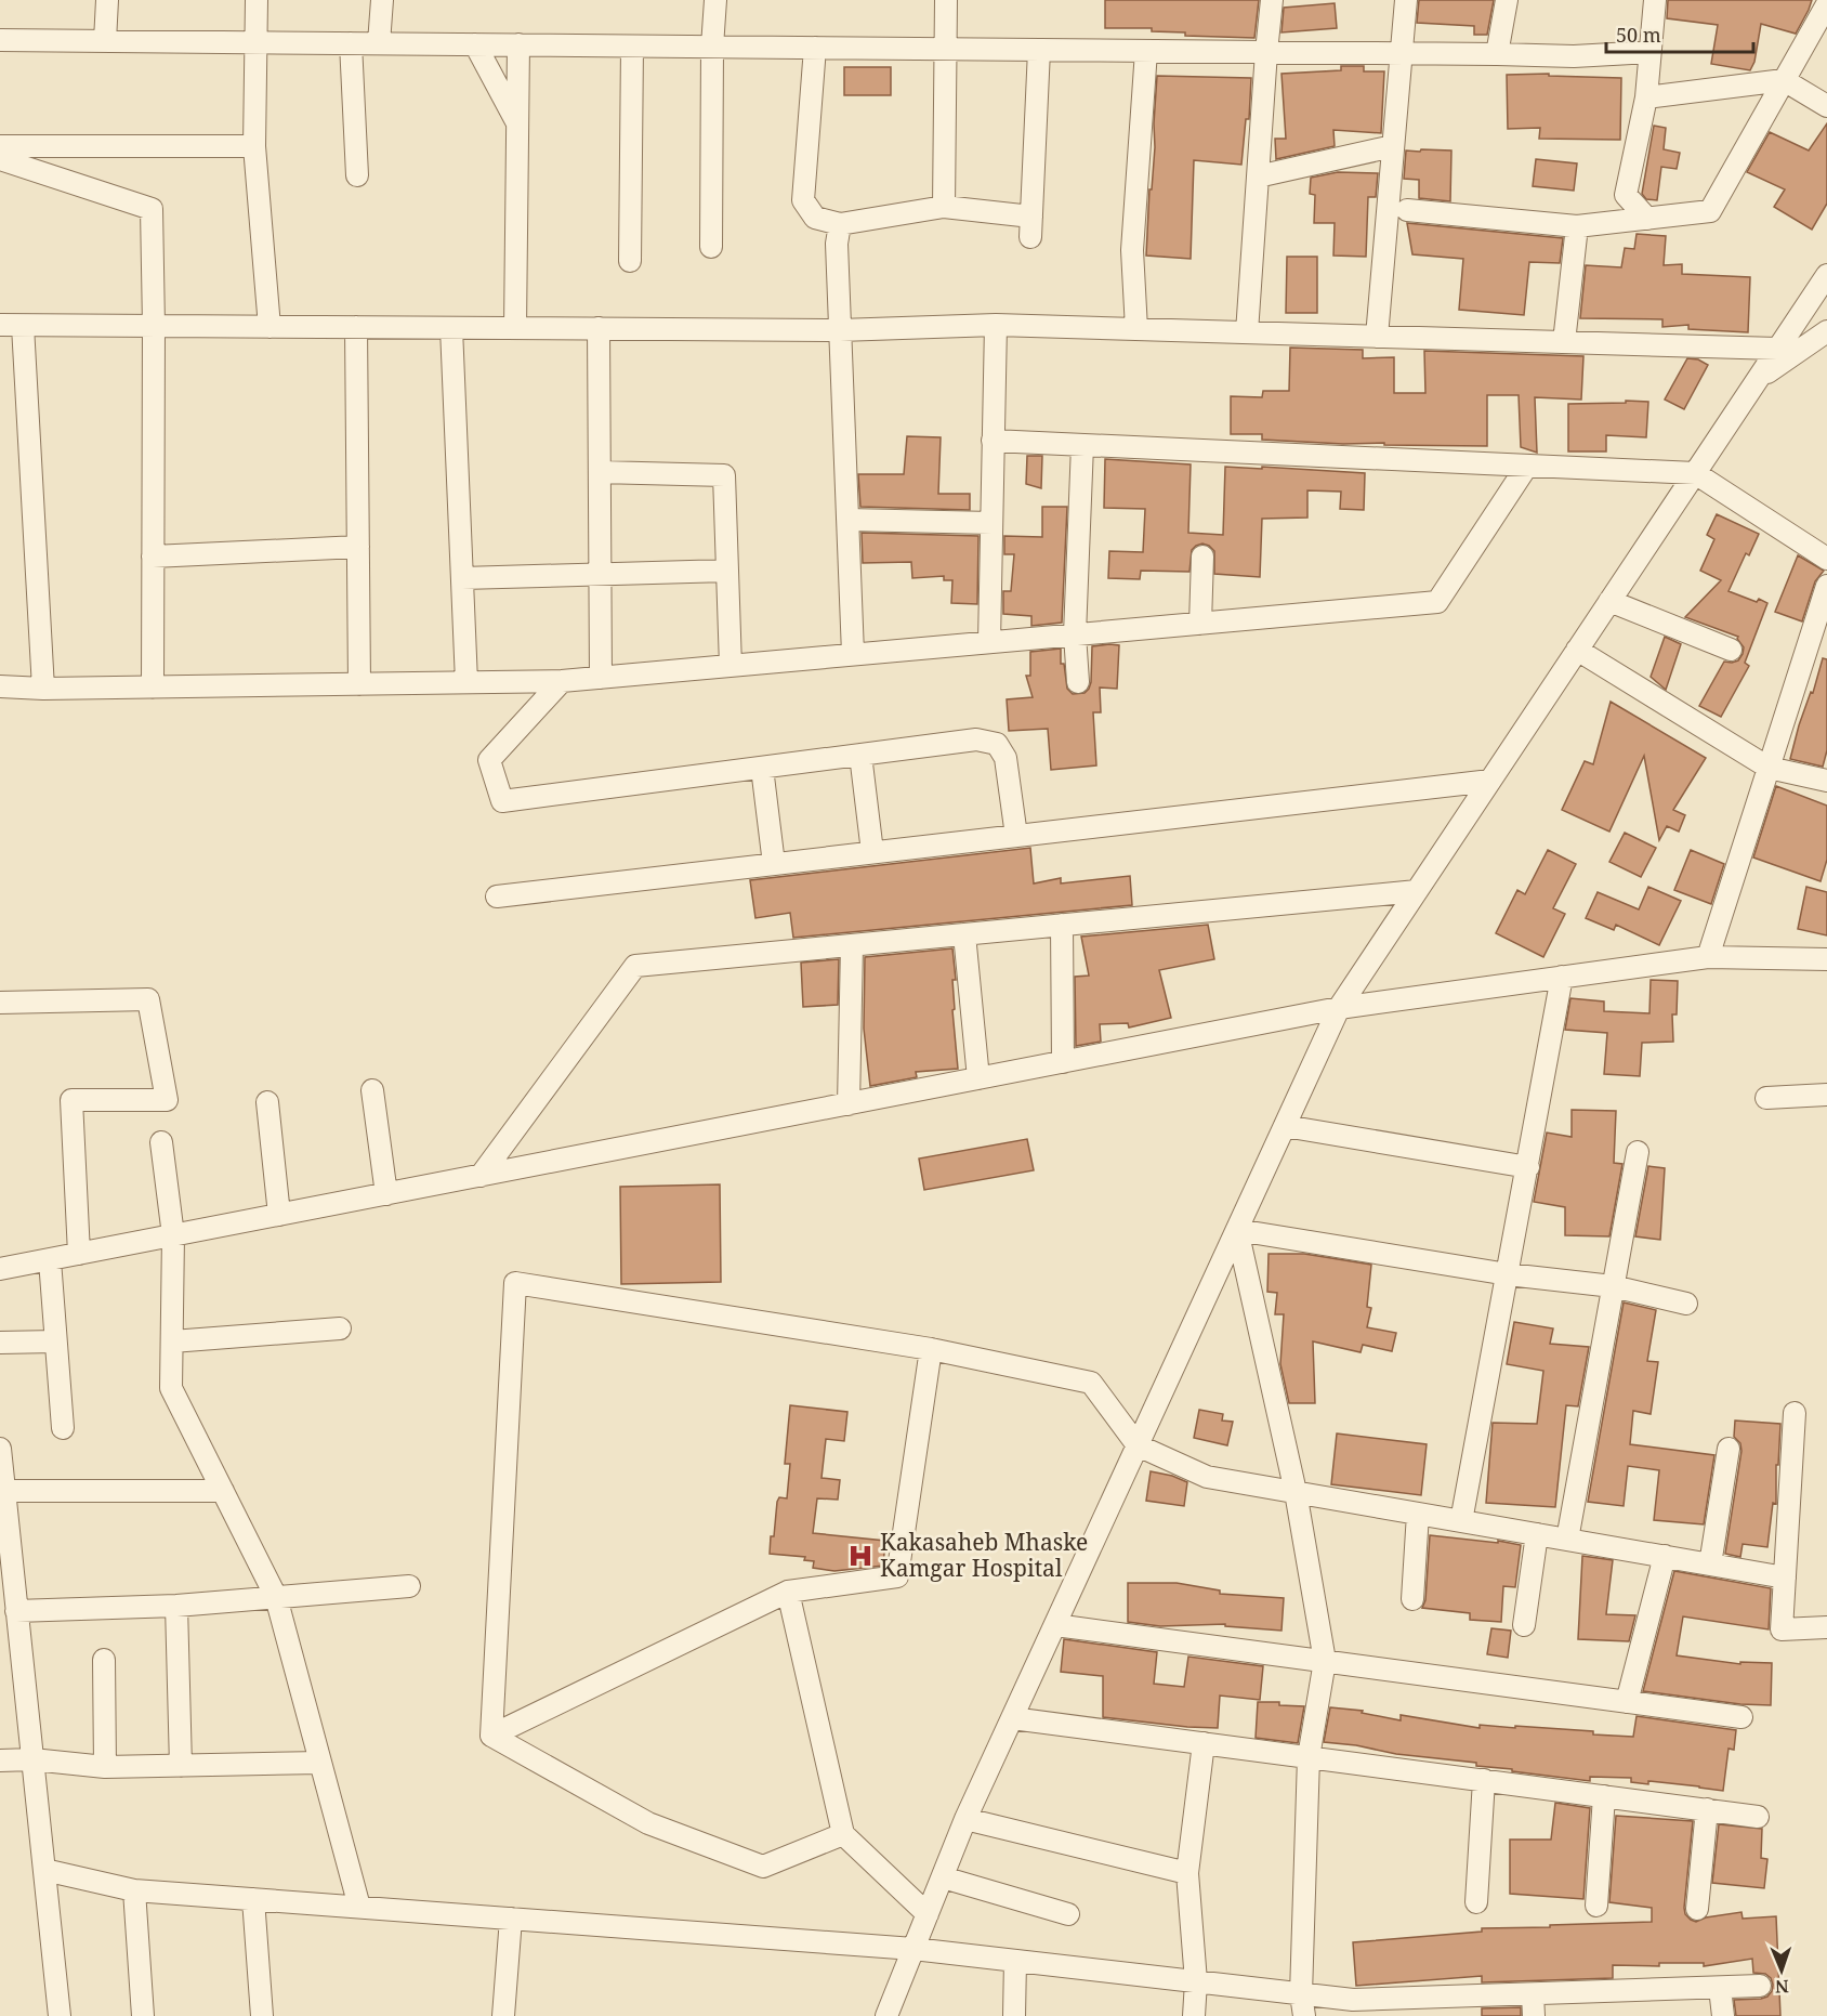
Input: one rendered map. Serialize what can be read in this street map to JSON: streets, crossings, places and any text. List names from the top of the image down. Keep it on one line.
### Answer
{"places":{"hospital":["Kakasaheb Mhaske Kamgar Hospital"]},"scale_bar":"50 m","north":"bottom"}
